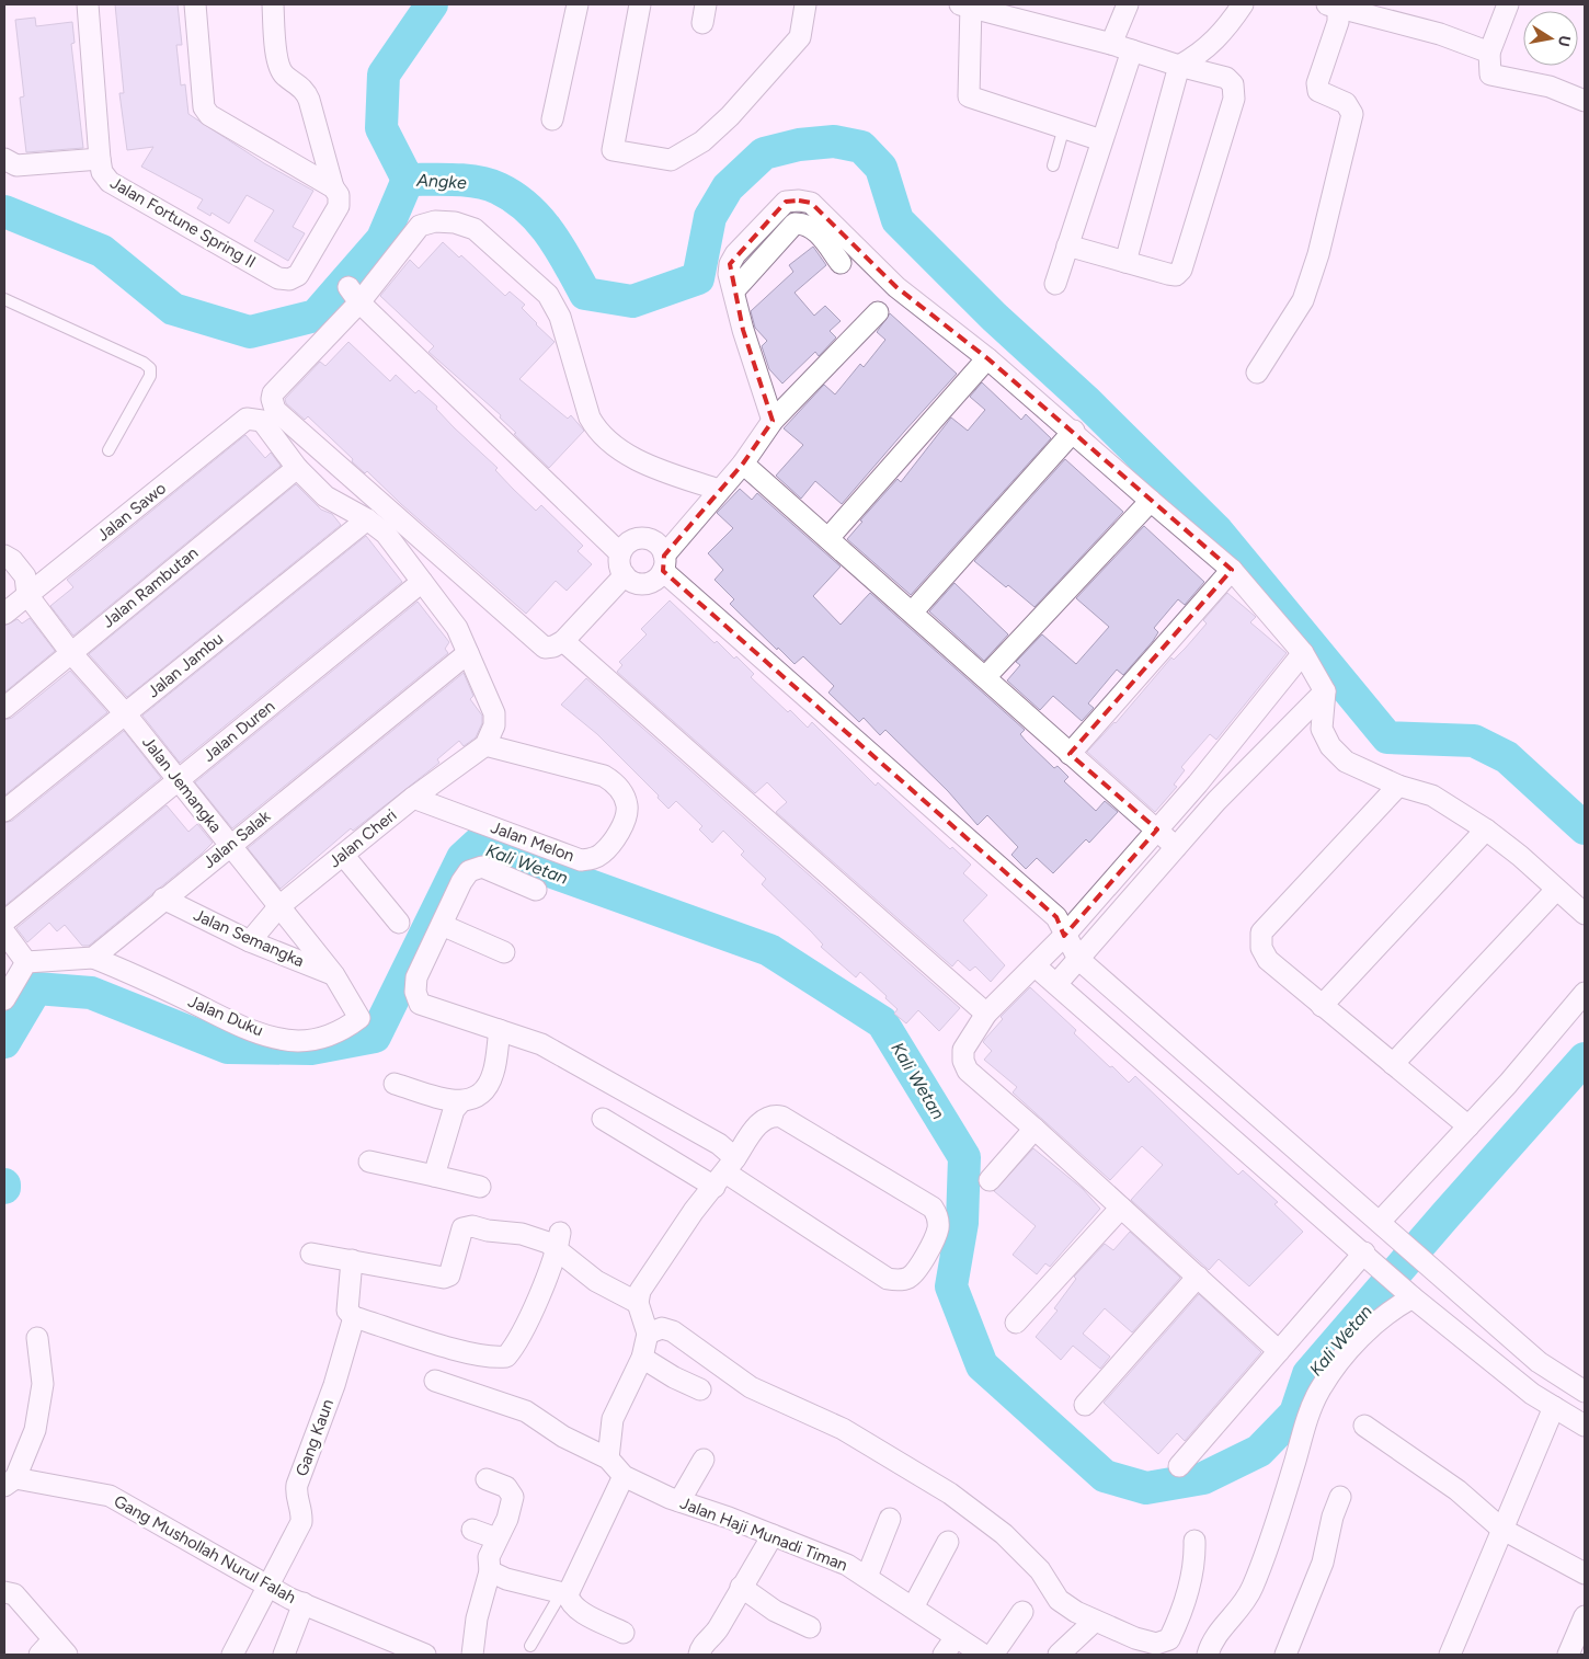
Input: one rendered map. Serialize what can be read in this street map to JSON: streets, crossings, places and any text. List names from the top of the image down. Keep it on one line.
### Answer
{"streets":{"street":["Jalan Fortune Spring II","Jalan Sawo","Jalan Rambutan","Jalan Jambu","Jalan Duren","Jalan Jemangka","Jalan Cheri","Jalan Salak","Jalan Melon","Jalan Semangka","Jalan Duku","Gang Kaun","Jalan Haji Munadi Timan","Gang Mushollah Nurul Falah"]},"crossings":[["Jalan Sawo","Jalan Rambutan"],["Jalan Sawo","Jalan Jemangka"],["Jalan Rambutan","Jalan Jemangka"],["Jalan Jambu","Jalan Jemangka"],["Jalan Duren","Jalan Jemangka"],["Jalan Jemangka","Jalan Cheri"],["Jalan Jemangka","Jalan Salak"],["Jalan Jemangka","Jalan Semangka"],["Jalan Jemangka","Jalan Duku"],["Jalan Cheri","Jalan Melon"],["Jalan Cheri","Jalan Semangka"],["Jalan Salak","Jalan Semangka"],["Jalan Salak","Jalan Duku"],["Gang Kaun","Gang Mushollah Nurul Falah"]],"water":["Angke","Kali Wetan"],"north":"right"}
